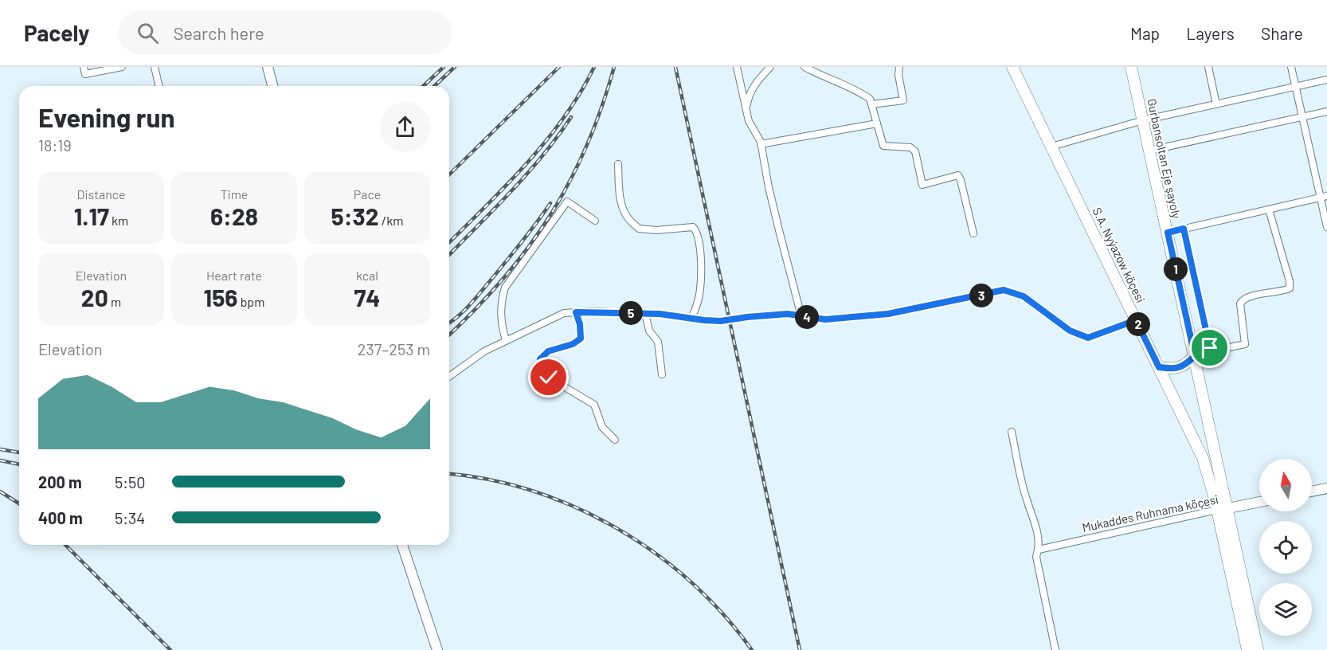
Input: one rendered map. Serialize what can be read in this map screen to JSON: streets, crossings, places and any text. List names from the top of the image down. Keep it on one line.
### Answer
{"streets":{"main road":["Gurbansoltan Eje şayoly","S.A. Nyýazow köçesi"],"street":["Mukaddes Ruhnama köçesi"]},"crossings":[["Gurbansoltan Eje şayoly","S.A. Nyýazow köçesi"],["Gurbansoltan Eje şayoly","Mukaddes Ruhnama köçesi"],["S.A. Nyýazow köçesi","Mukaddes Ruhnama köçesi"]],"north":"top","page":{"header":"Pacely","search":"Search here","nav":["Map","Layers","Share"],"heading":["Evening run","18:19"],"stats":[["Distance","1.17 km"],["Time","6:28"],["Pace","5:32 /km"],["Elevation","20 m"],["Heart rate","156 bpm"],["kcal","74"]],"pins":["1","3","5","4","2"],"chart":["Elevation","237–253 m"],"list":[{"name":"200 m","note":"5:50"},{"name":"400 m","note":"5:34"}]}}
